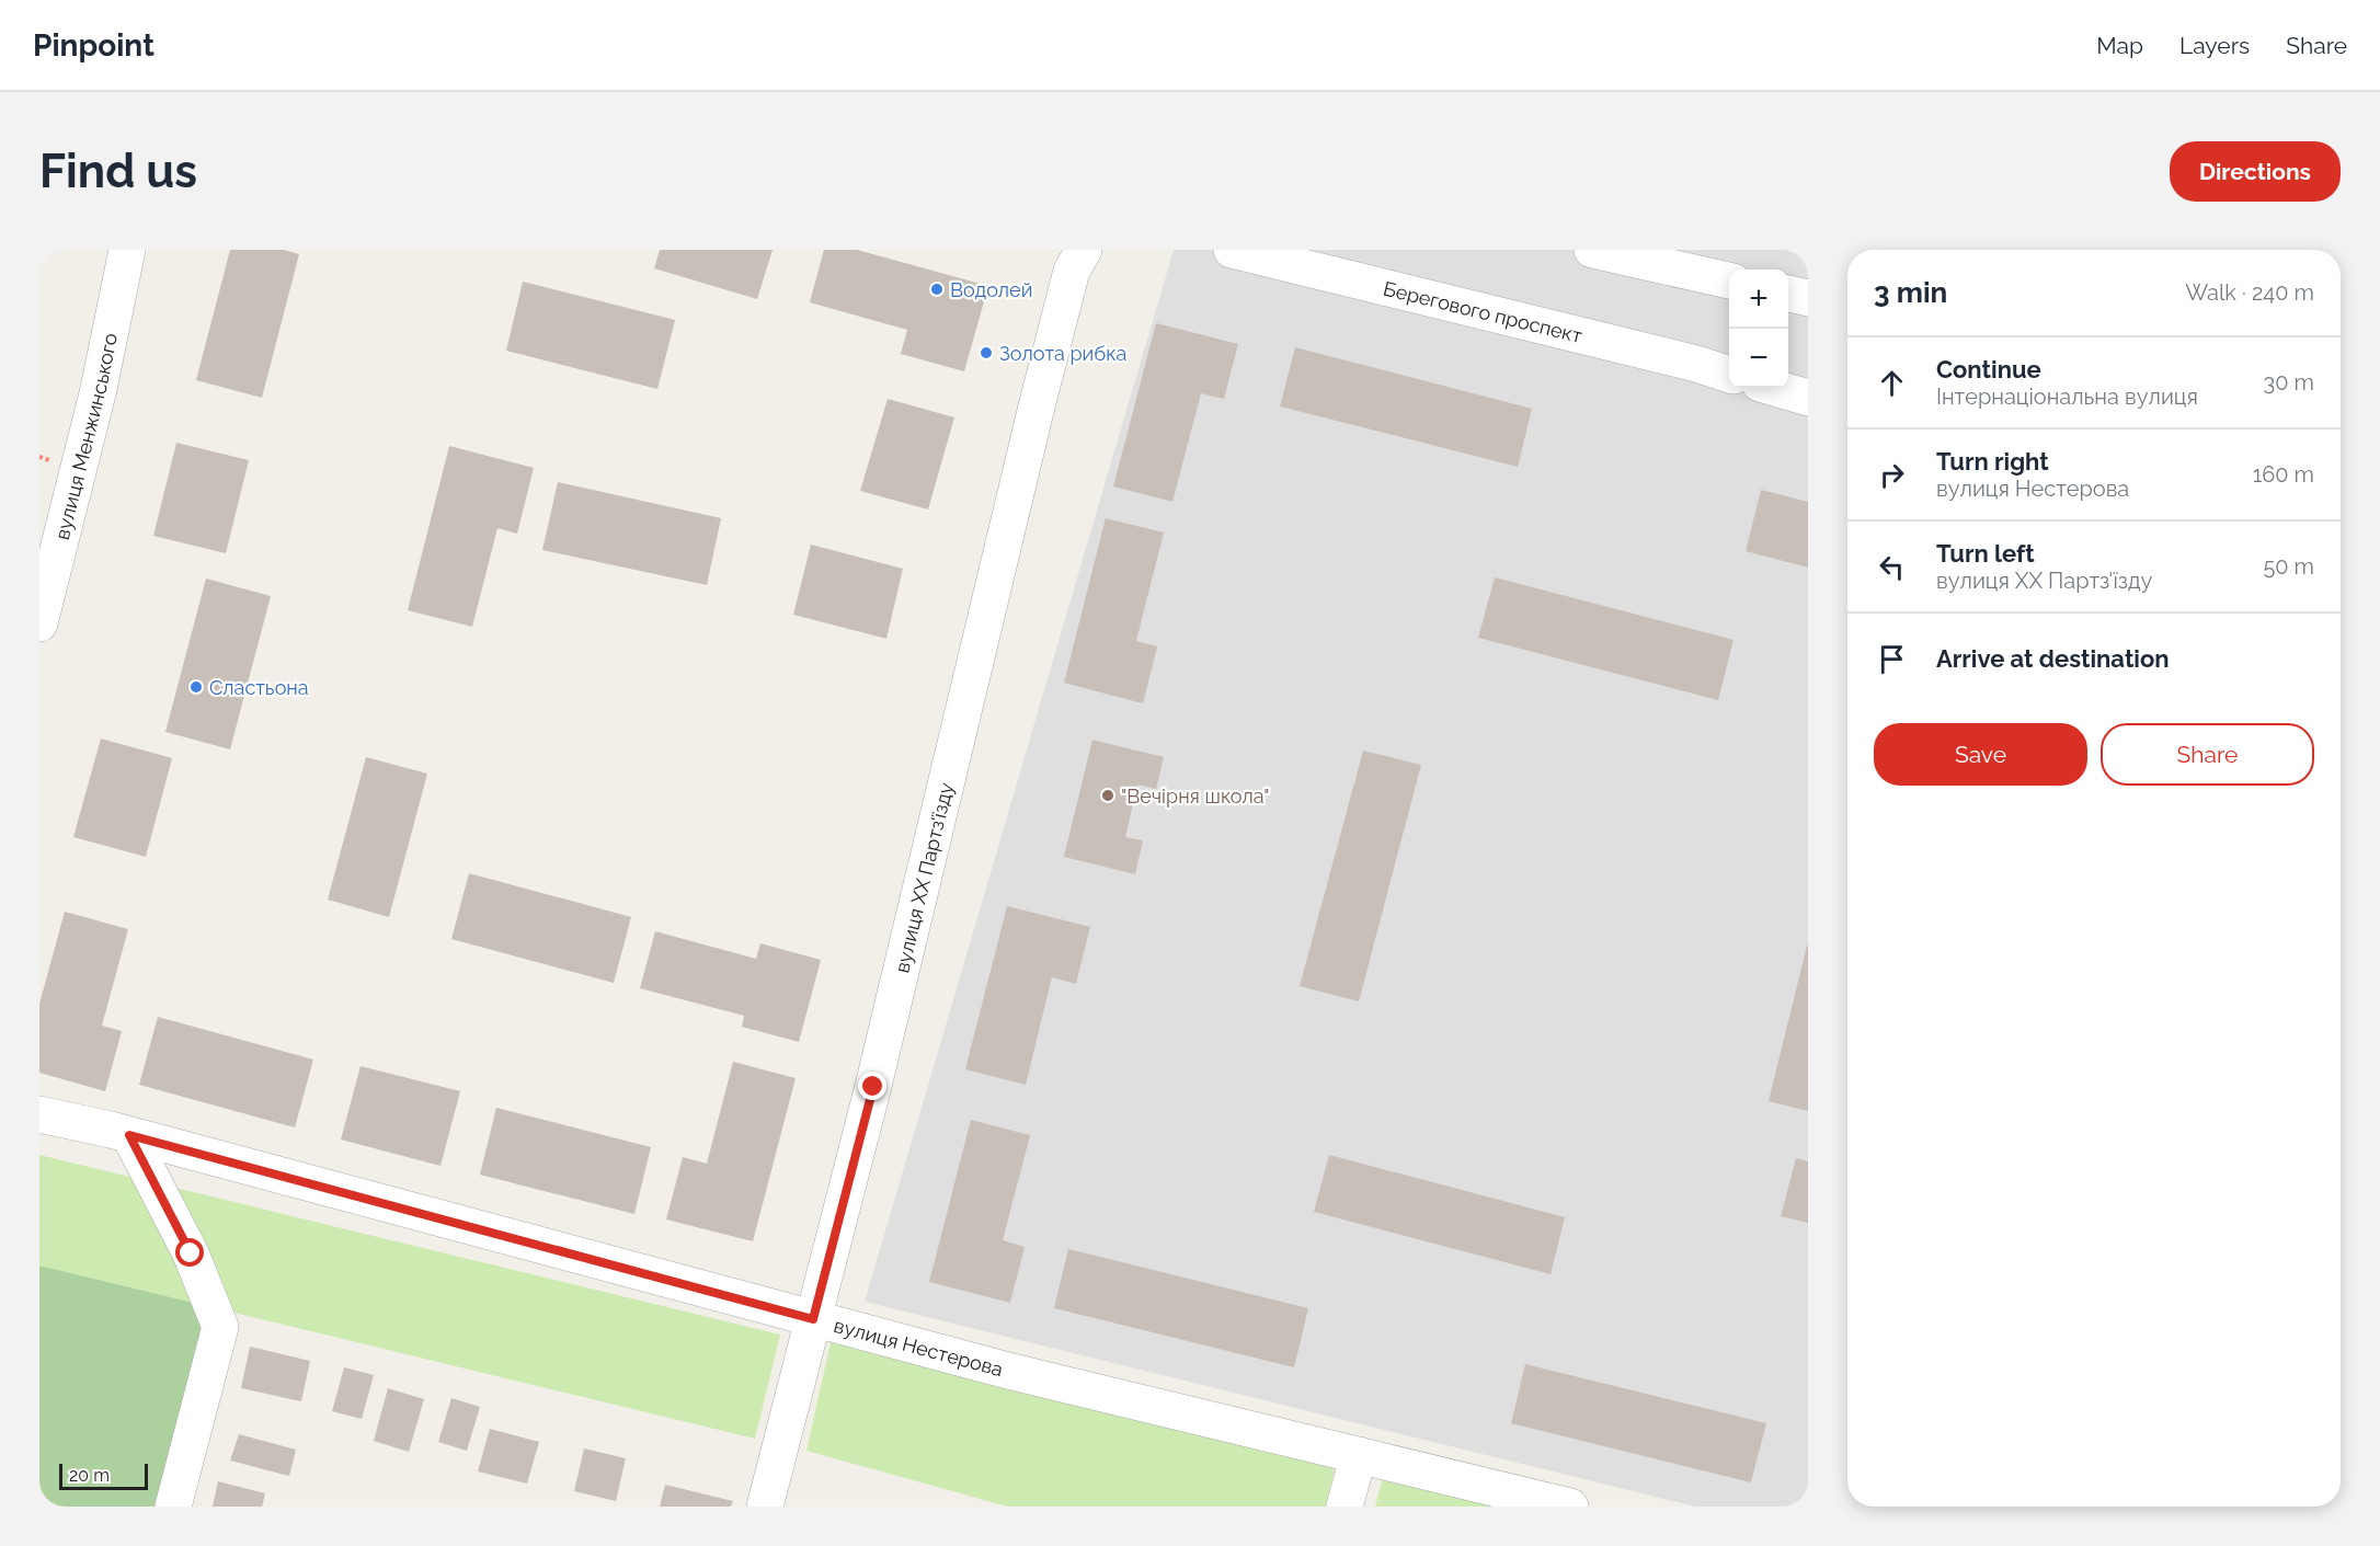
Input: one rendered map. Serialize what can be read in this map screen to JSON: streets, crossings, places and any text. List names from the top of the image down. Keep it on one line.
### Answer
{"streets":{"street":["Берегового проспект","вулиця Менжинського","вулиця XX Партз'їзду","вулиця Нестерова"]},"crossings":[["вулиця XX Партз'їзду","вулиця Нестерова"]],"places":["Водолей","Золота рибка","Сластьона","\"Вечірня школа\""],"scale_bar":"20 m","page":{"header":"Pinpoint","nav":["Map","Layers","Share"],"buttons":["Directions",["Save","Share"]],"title":"Find us","heading":["3 min","Walk · 240 m"],"map_buttons":["+","−"],"list":[["Continue","Інтернаціональна вулиця","30 m"],["Turn right","вулиця Нестерова","160 m"],["Turn left","вулиця XX Партз'їзду","50 m"],"Arrive at destination"],"scale":"20 m"}}
